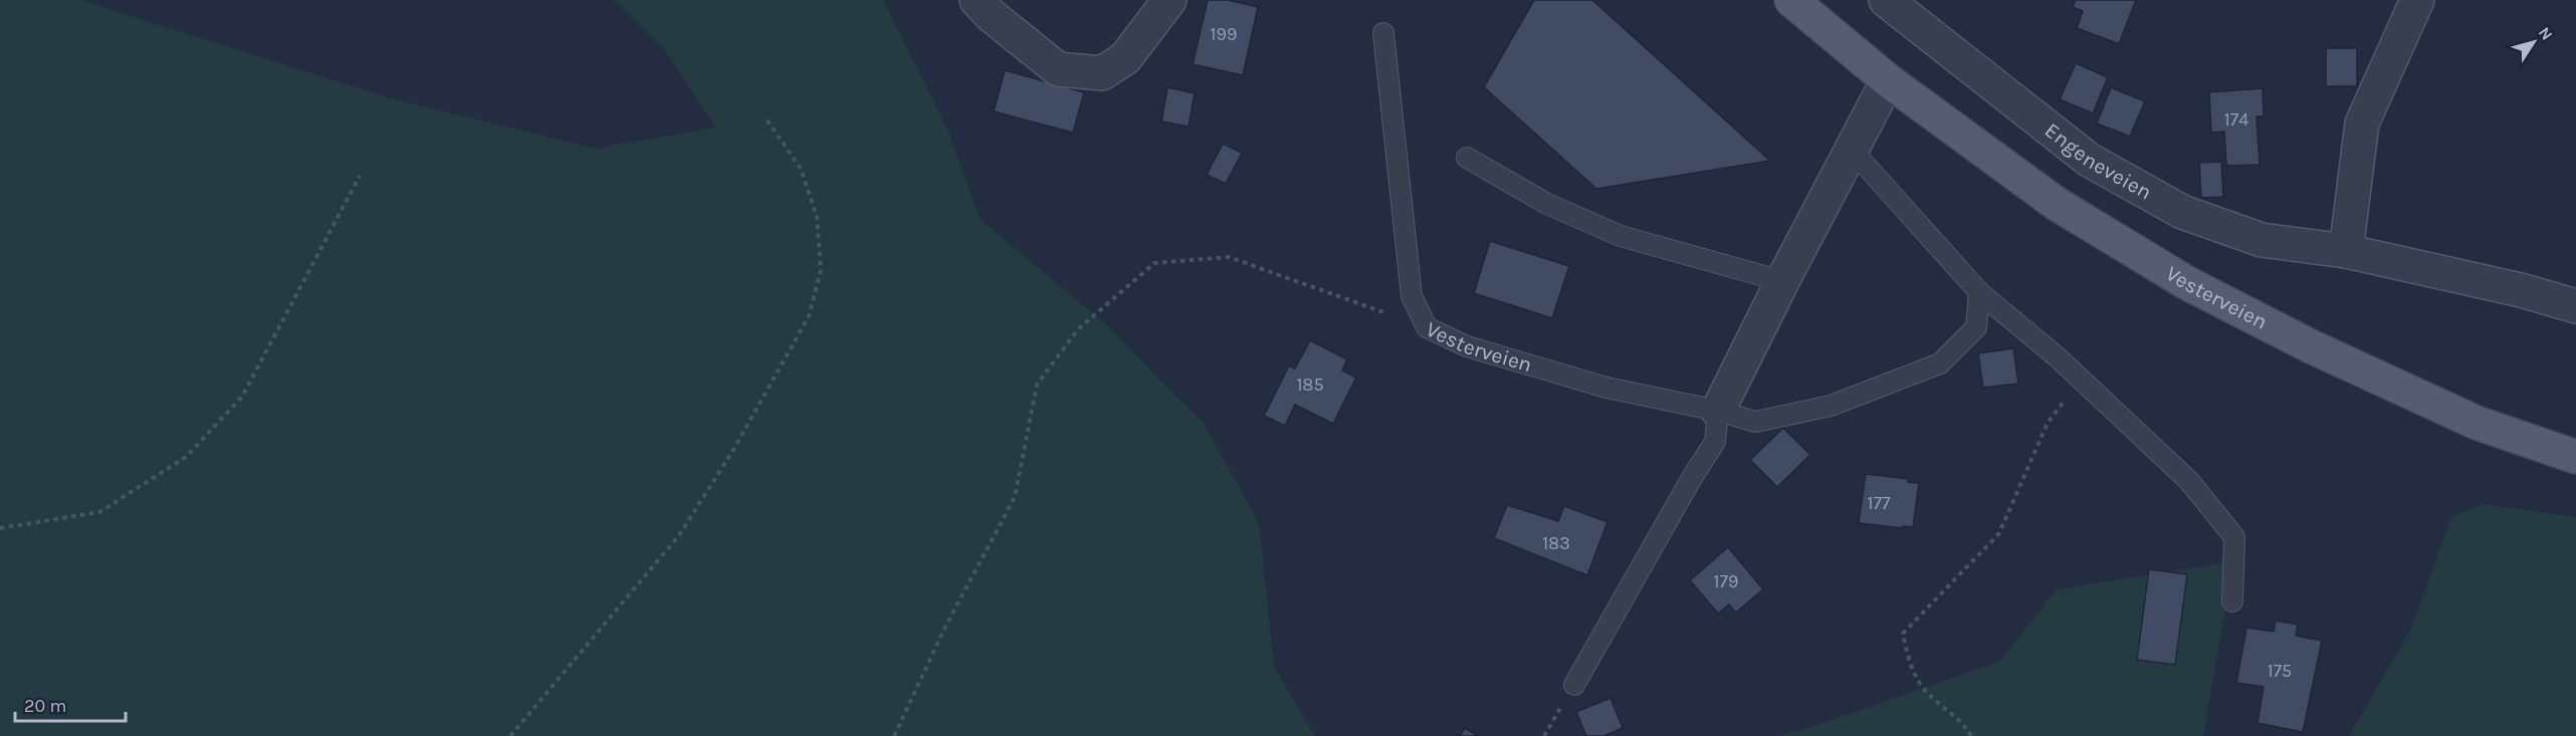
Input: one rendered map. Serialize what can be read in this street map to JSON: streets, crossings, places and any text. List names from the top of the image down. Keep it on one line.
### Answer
{"streets":{"main road":["Vesterveien"],"street":["Engeneveien"]},"house_numbers":["199","174","185","177","183","179","175"],"scale_bar":"20 m","north":"top right"}
